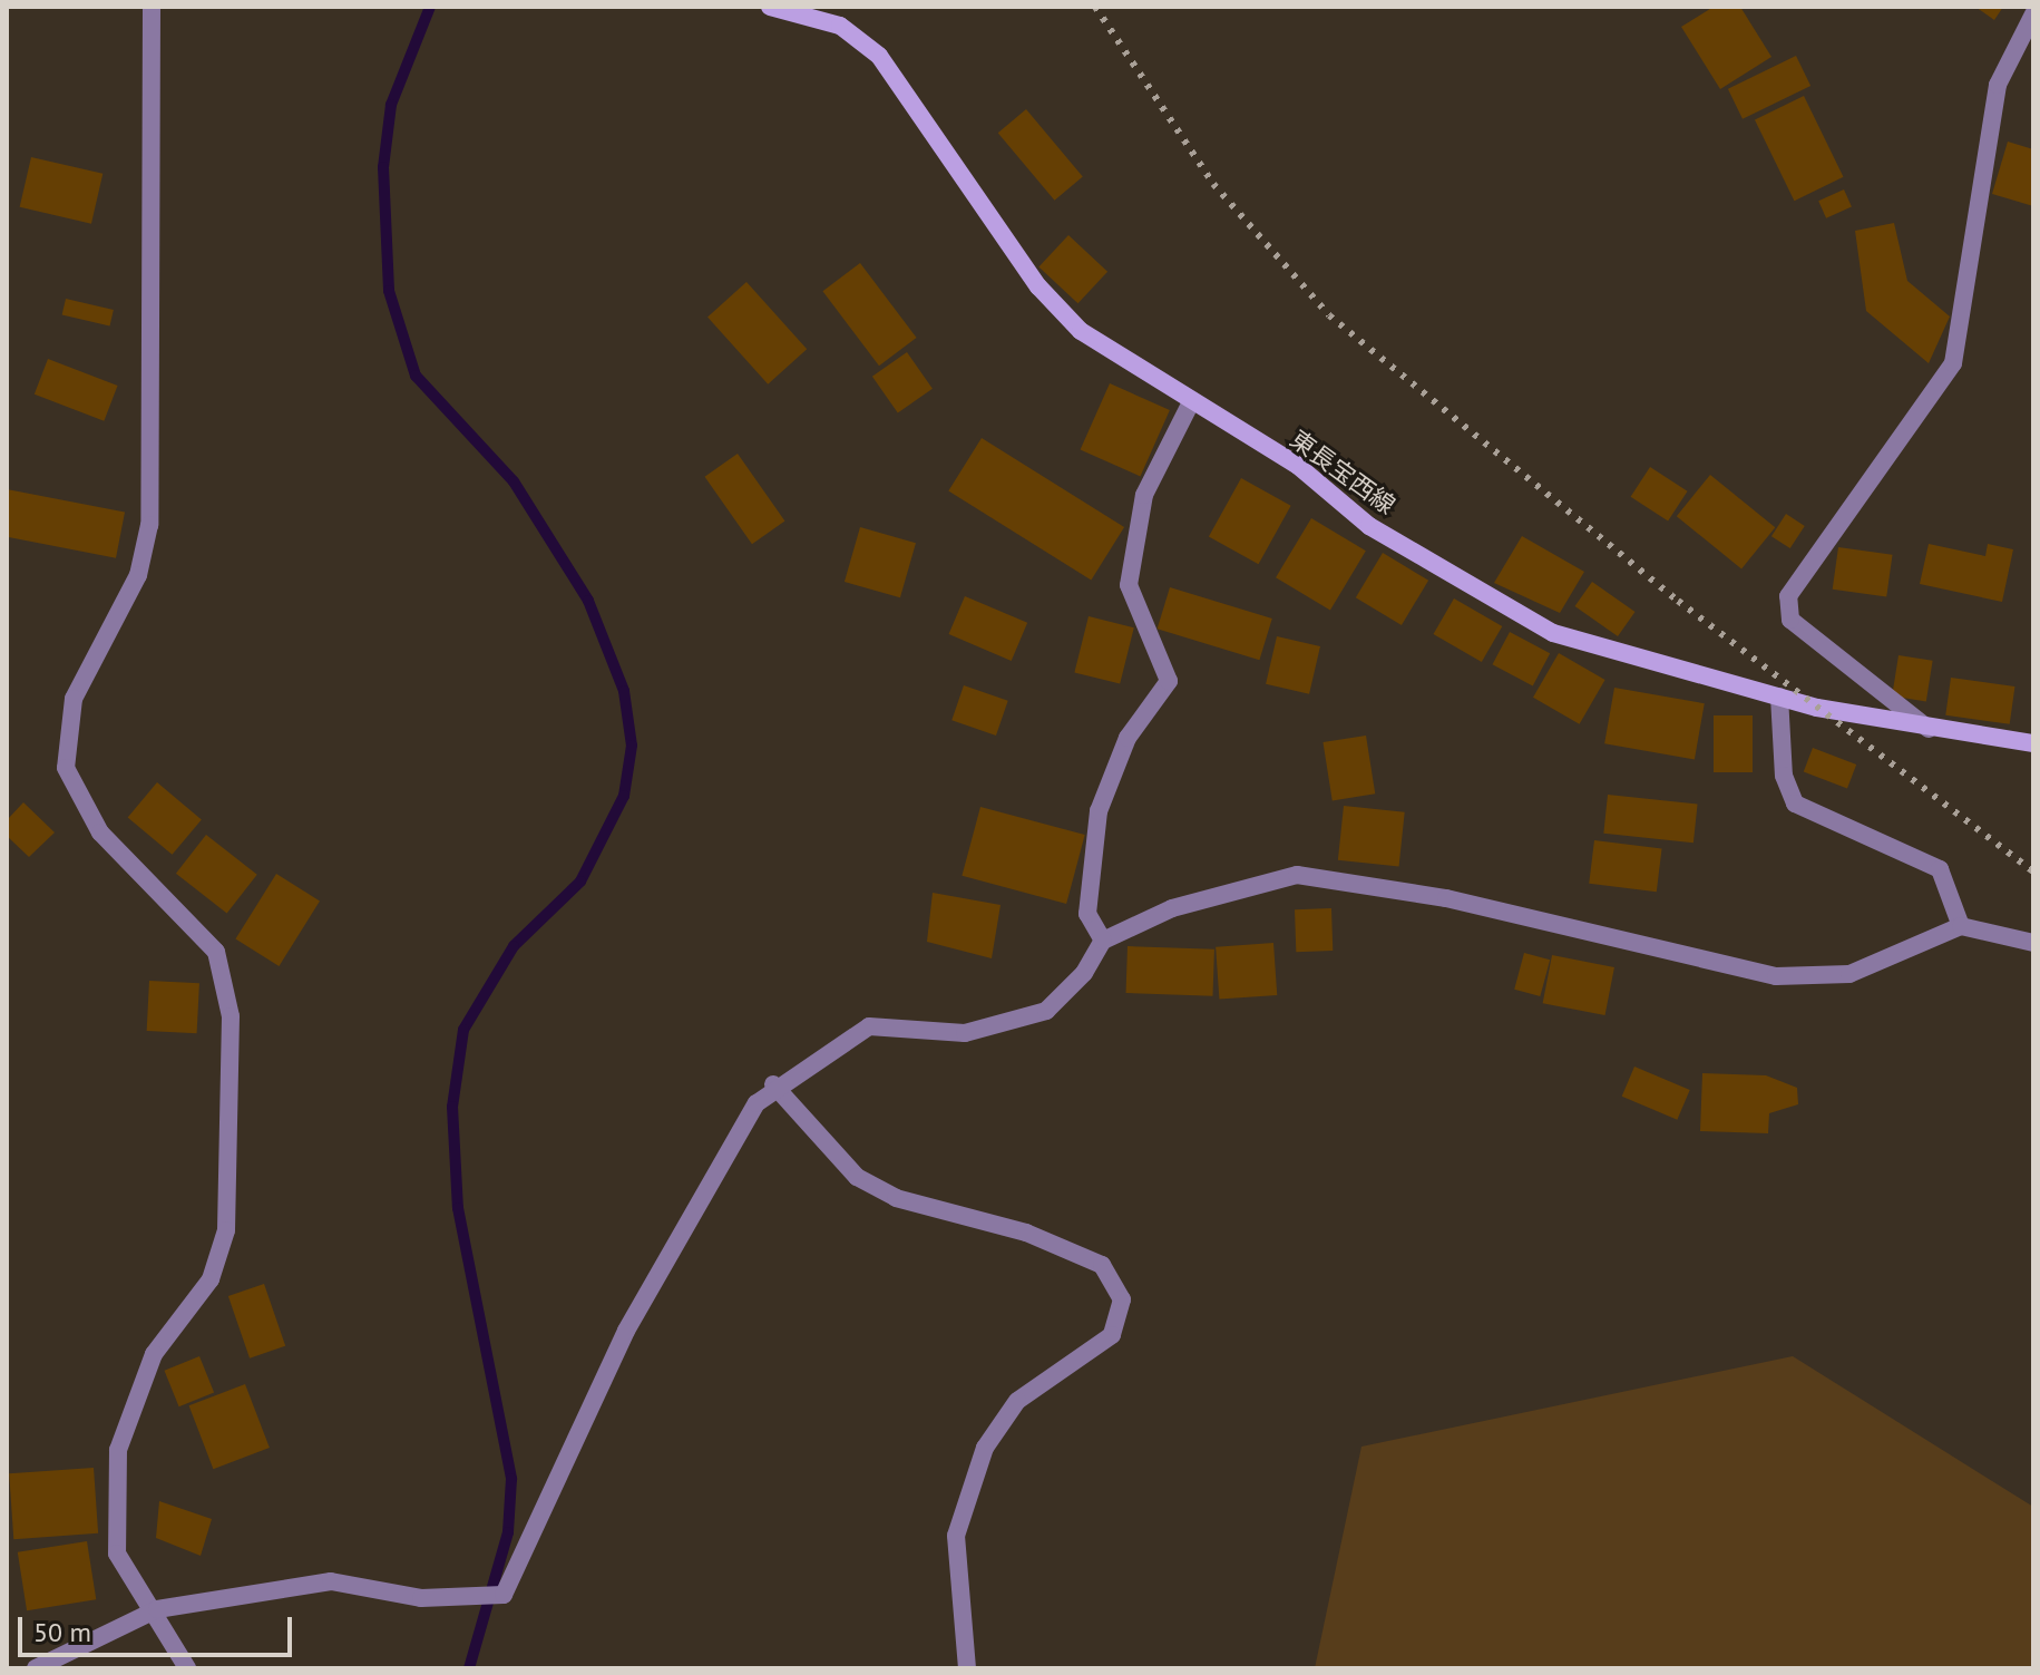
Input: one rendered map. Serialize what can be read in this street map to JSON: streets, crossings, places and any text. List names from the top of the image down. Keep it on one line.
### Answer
{"streets":{"main road":["東長宝西線"]},"scale_bar":"50 m"}
